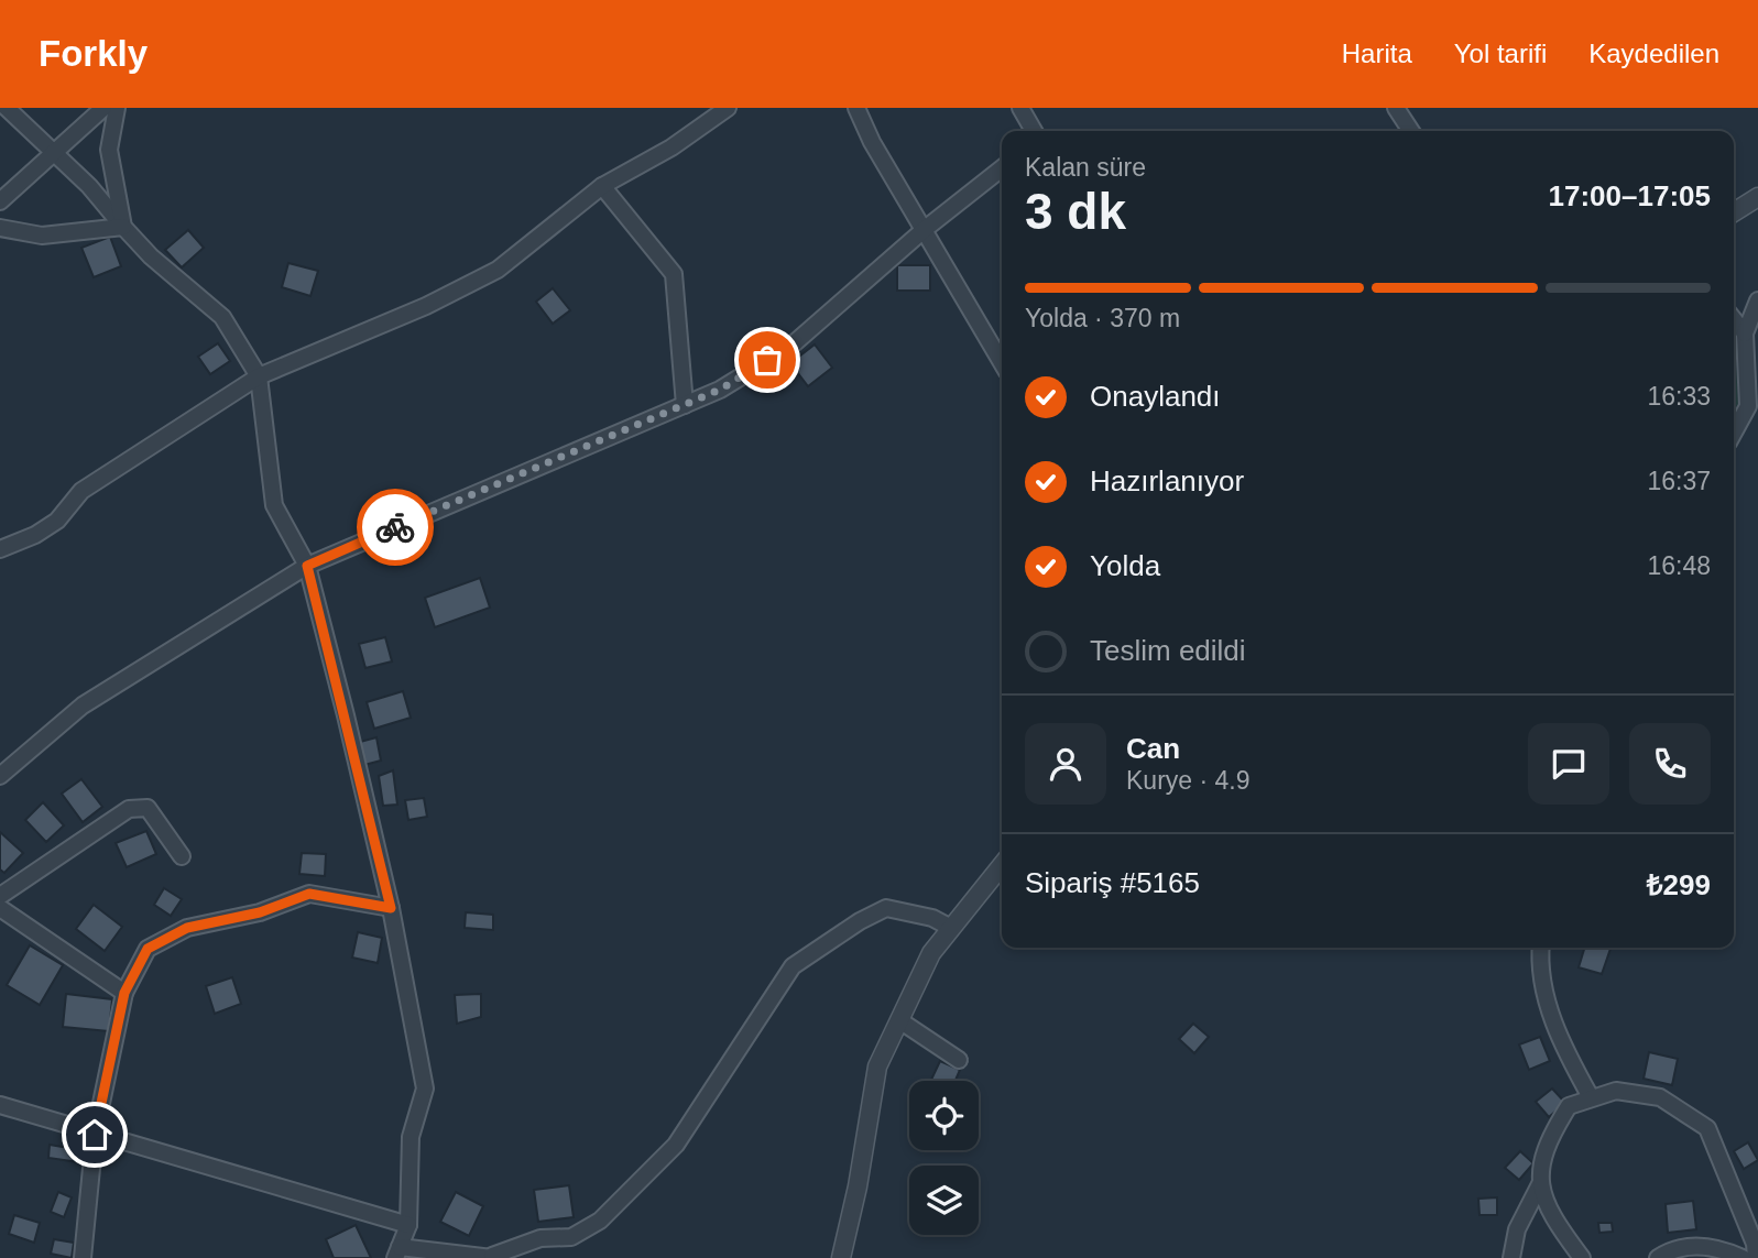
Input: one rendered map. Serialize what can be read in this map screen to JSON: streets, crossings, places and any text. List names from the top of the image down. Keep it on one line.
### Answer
{"page":{"header":"Forkly","nav":["Harita","Yol tarifi","Kaydedilen"],"heading":["3 dk","Kalan süre","17:00–17:05"],"panel":["Can","Kurye · 4.9","Sipariş #5165","₺299"],"bar":"Yolda · 370 m","list":[["Onaylandı","16:33"],["Hazırlanıyor","16:37"],["Yolda","16:48"],"Teslim edildi"]}}
